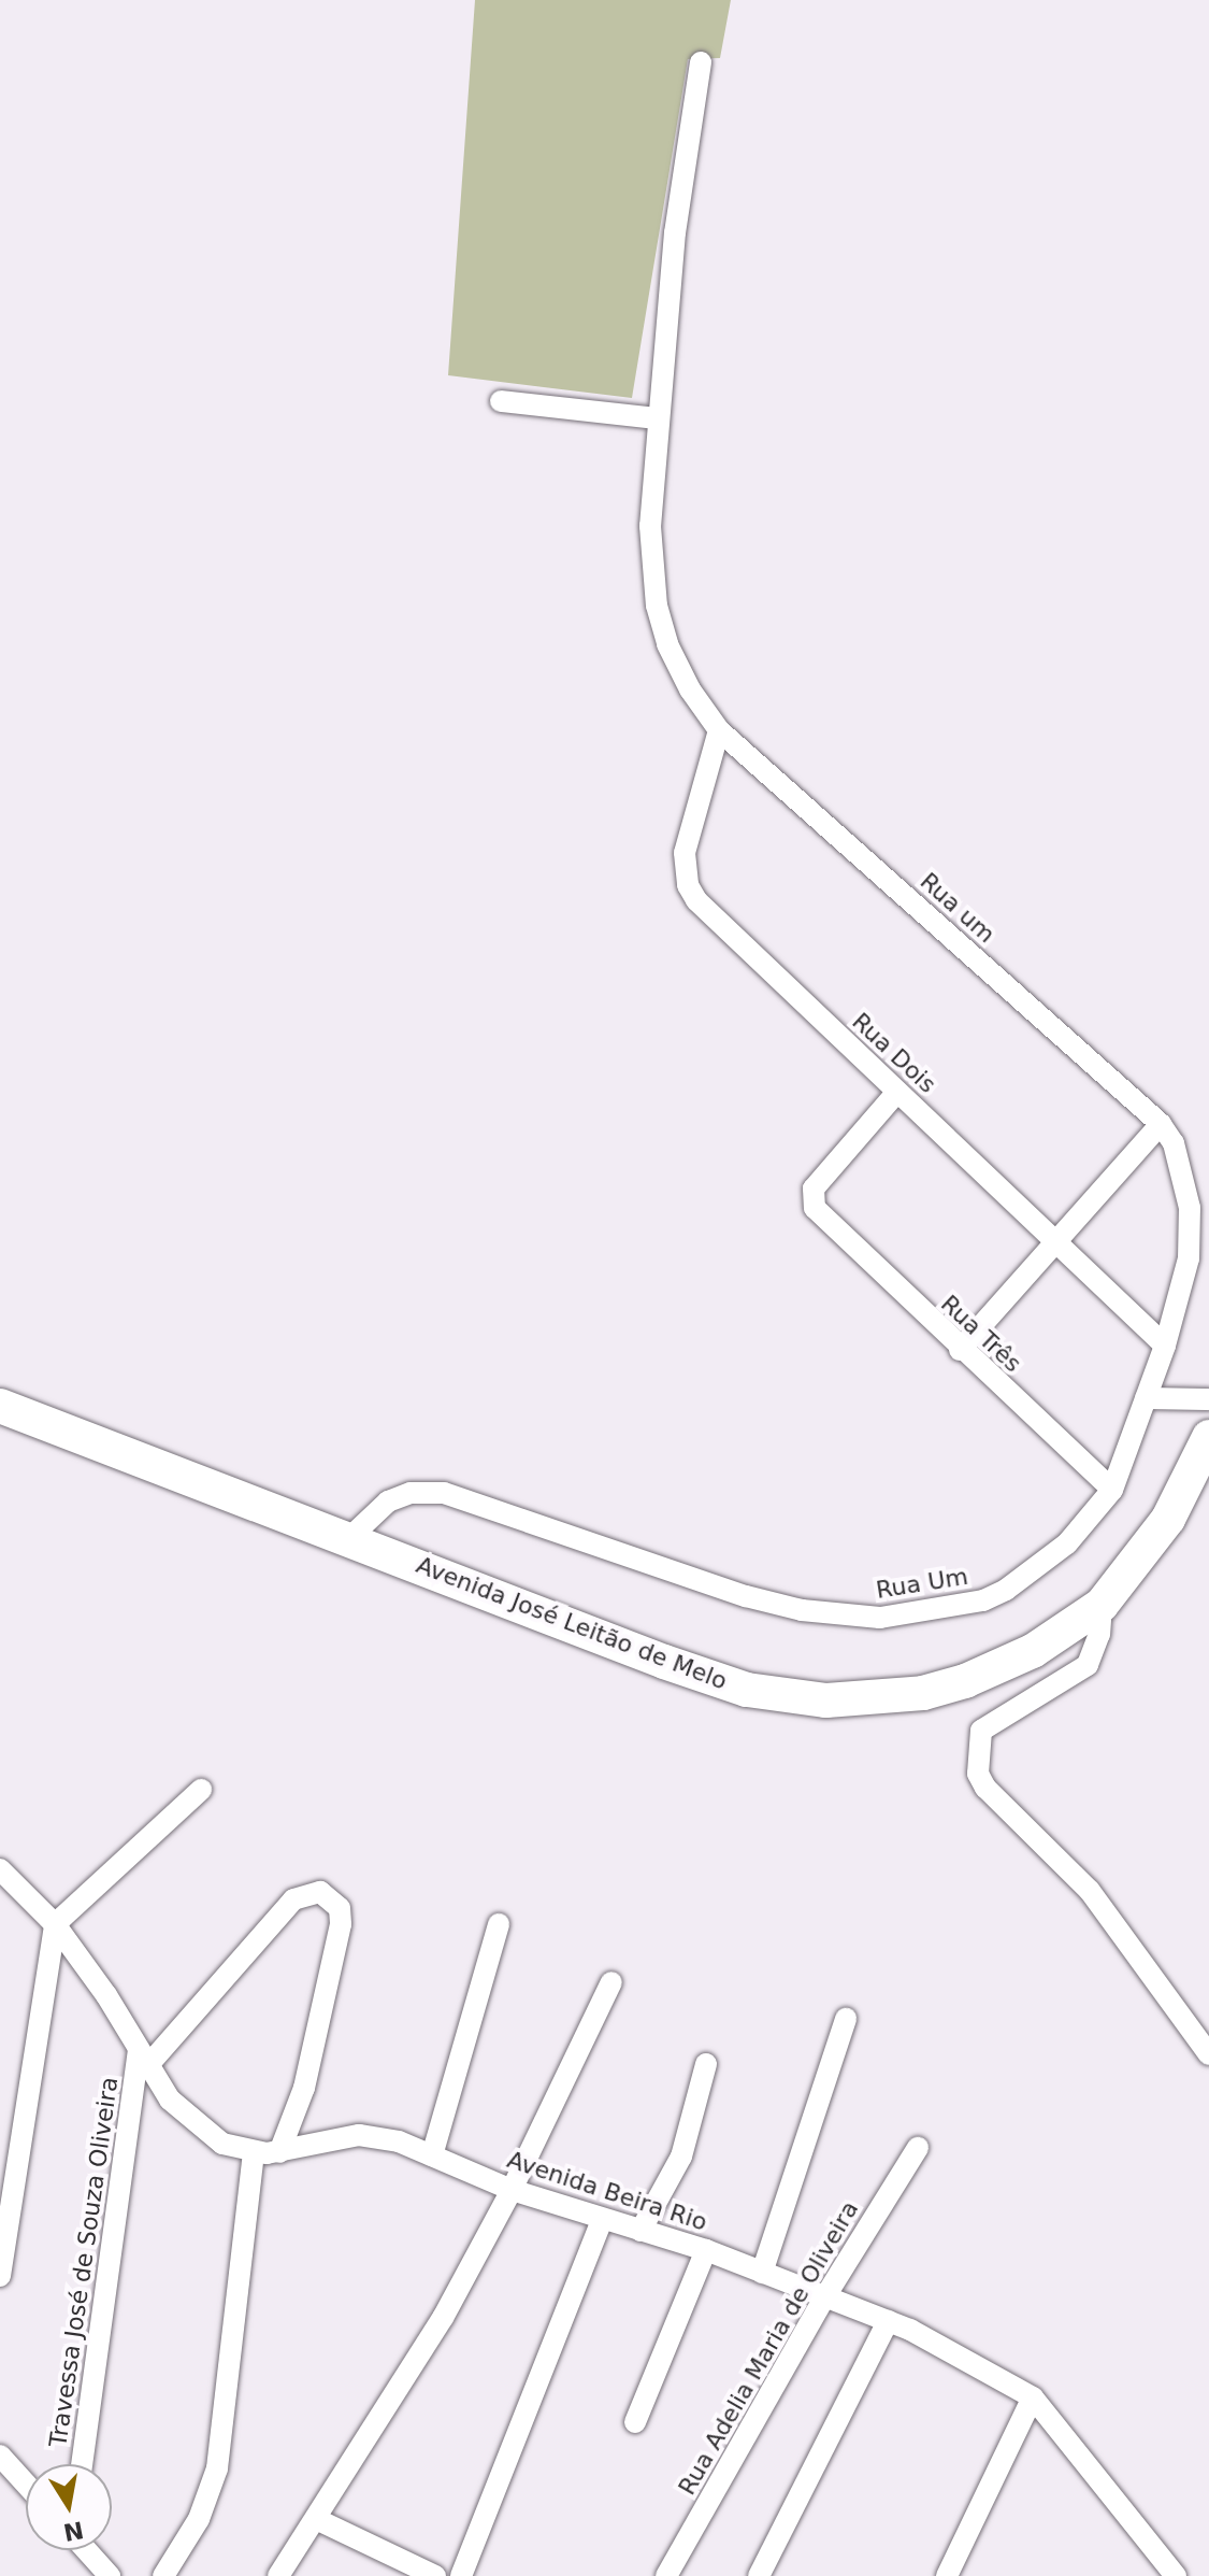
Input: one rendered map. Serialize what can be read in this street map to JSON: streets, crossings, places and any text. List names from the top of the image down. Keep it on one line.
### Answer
{"streets":{"main road":["Avenida José Leitão de Melo"],"street":["Rua um","Rua Dois","Rua Três","Rua Um","Avenida Beira Rio","Travessa José de Souza Oliveira","Rua Adelia Maria de Oliveira"]},"crossings":[["Rua um","Rua Dois"],["Rua um","Rua Um"],["Rua Dois","Rua Três"],["Rua Dois","Rua Um"],["Rua Três","Rua Um"],["Rua Um","Avenida José Leitão de Melo"],["Avenida Beira Rio","Travessa José de Souza Oliveira"],["Avenida Beira Rio","Rua Adelia Maria de Oliveira"]],"north":"bottom"}
